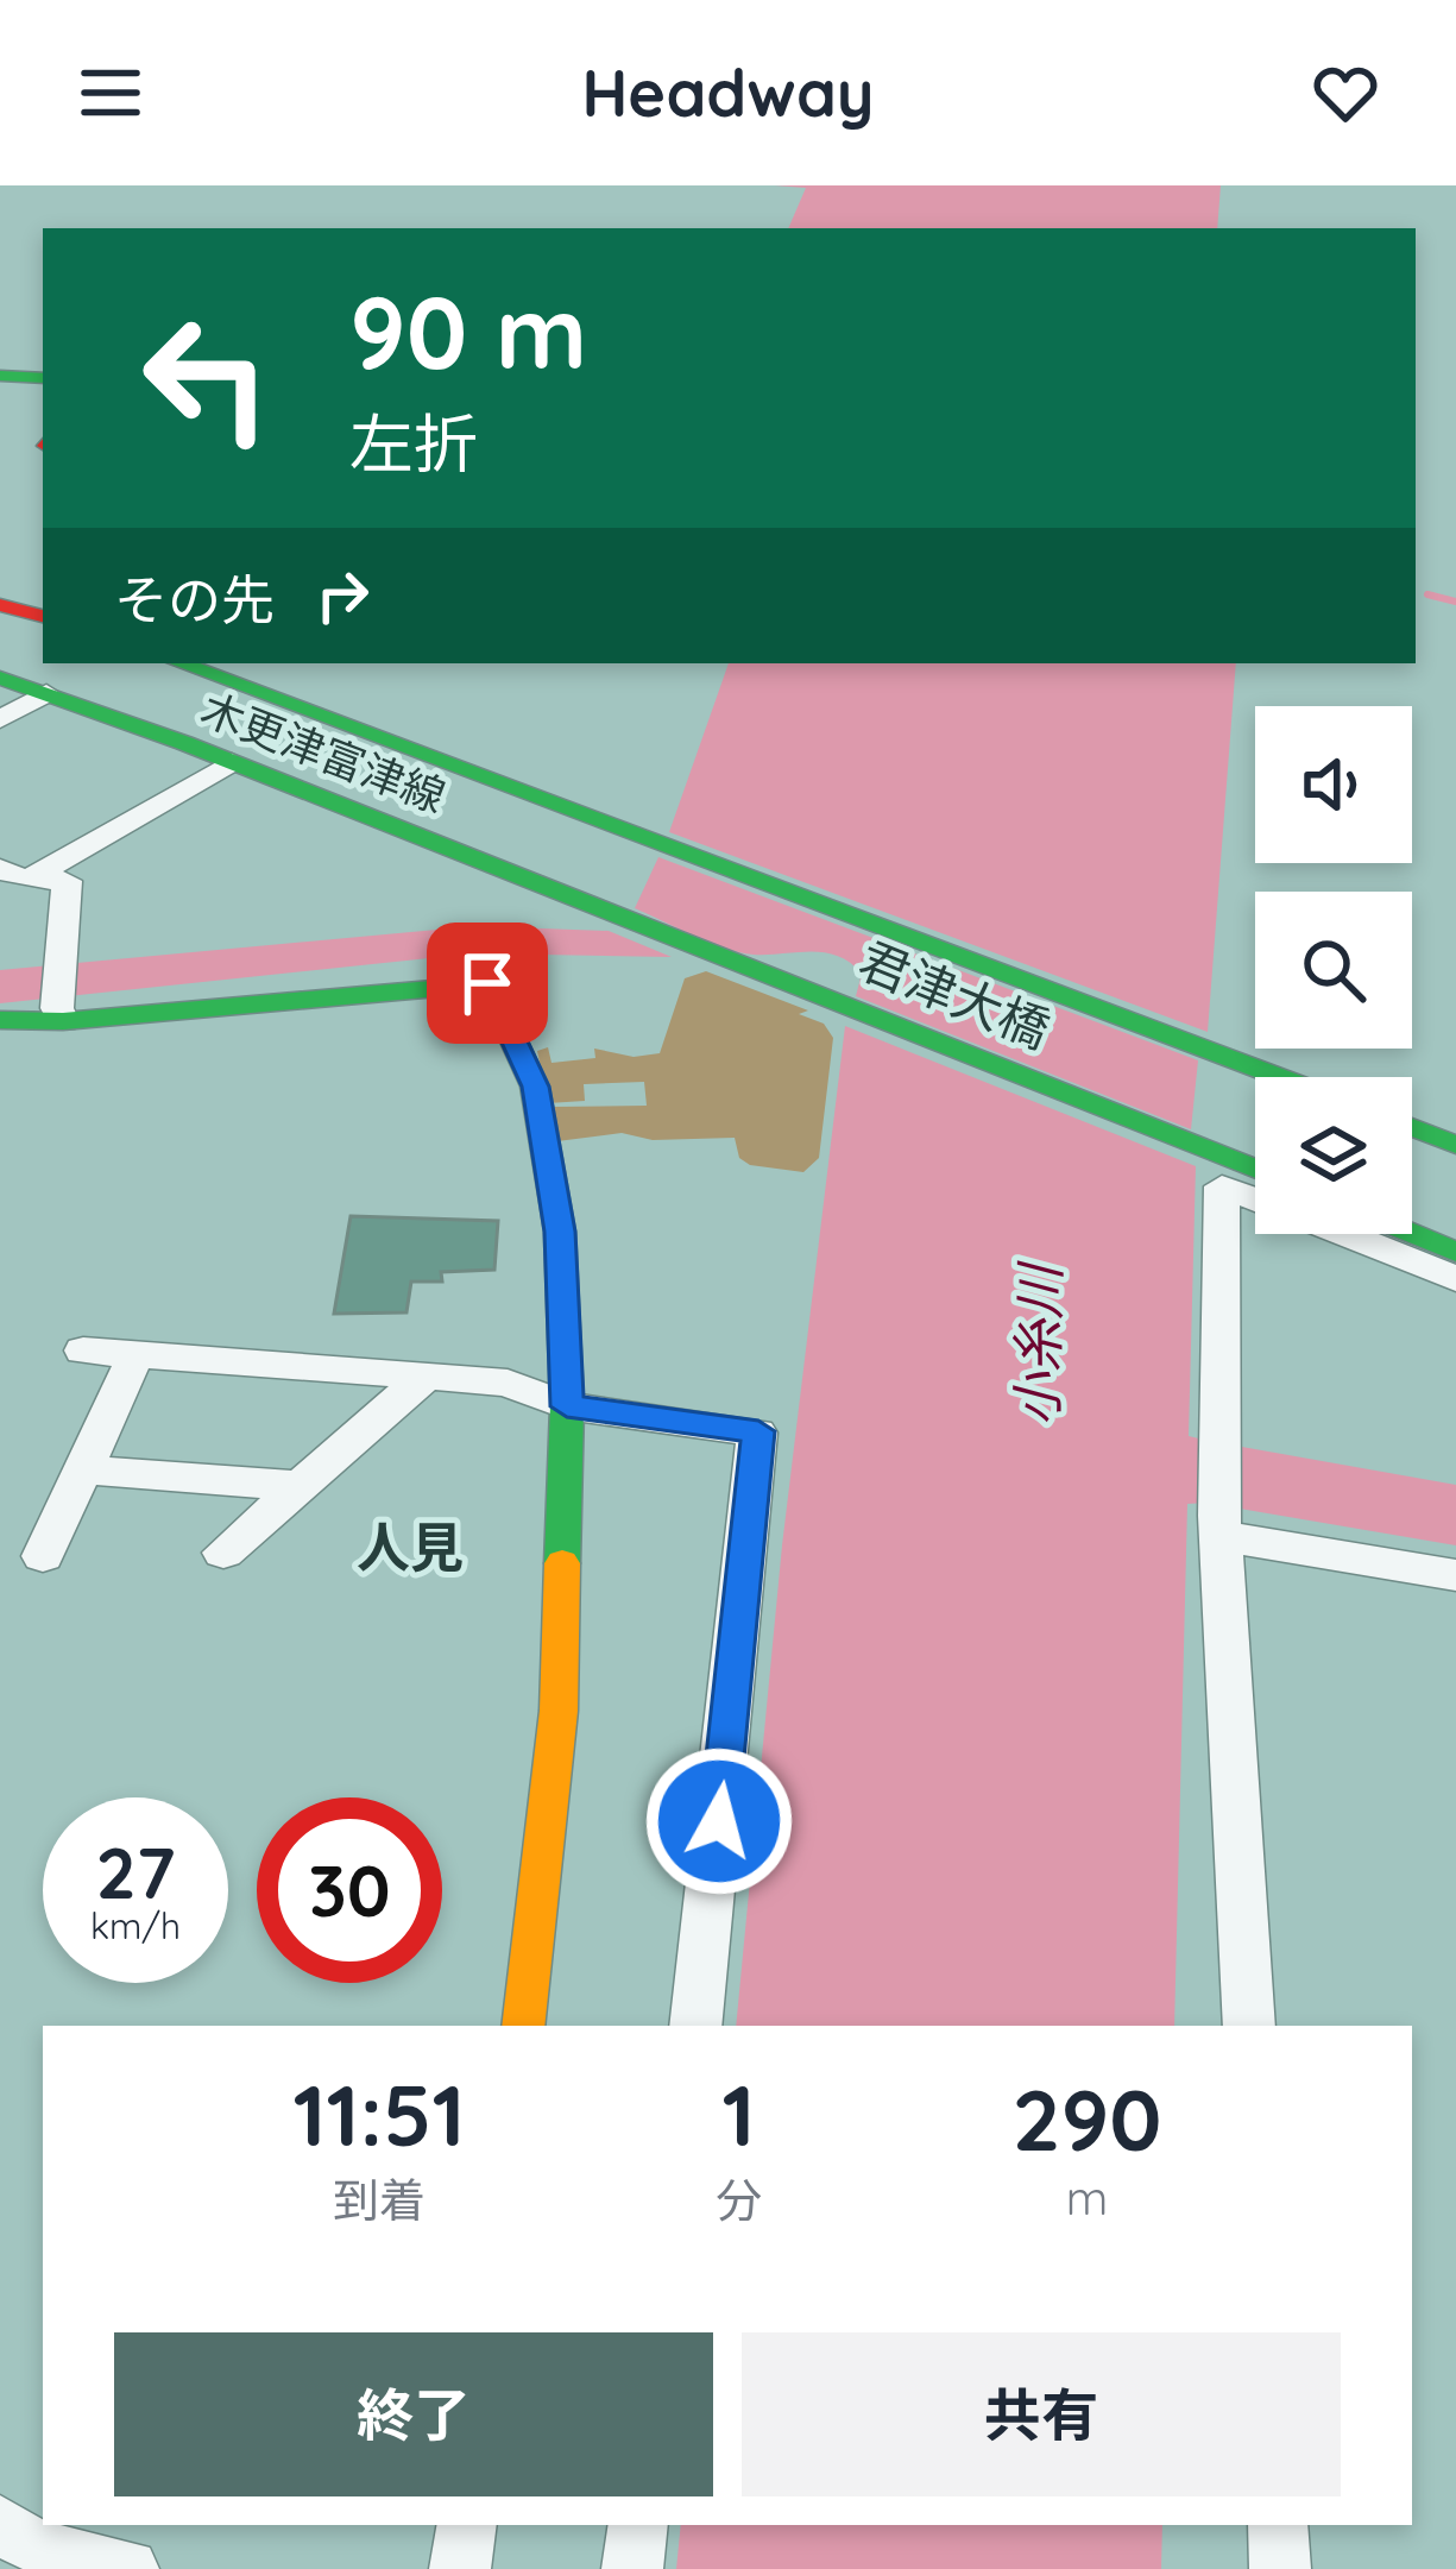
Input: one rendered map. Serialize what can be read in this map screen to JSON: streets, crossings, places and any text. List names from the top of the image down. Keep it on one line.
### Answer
{"streets":{"main road":["木更津富津線","君津大橋"]},"crossings":[["木更津富津線","君津大橋"]],"districts":["人見"],"water":["小糸川"],"page":{"header":"Headway","turn":["90 m","左折"],"then":"その先","speed":"27 km/h","limit":"30","eta":["11:51","到着","1","分","290","m"],"buttons":["終了","共有"]}}
